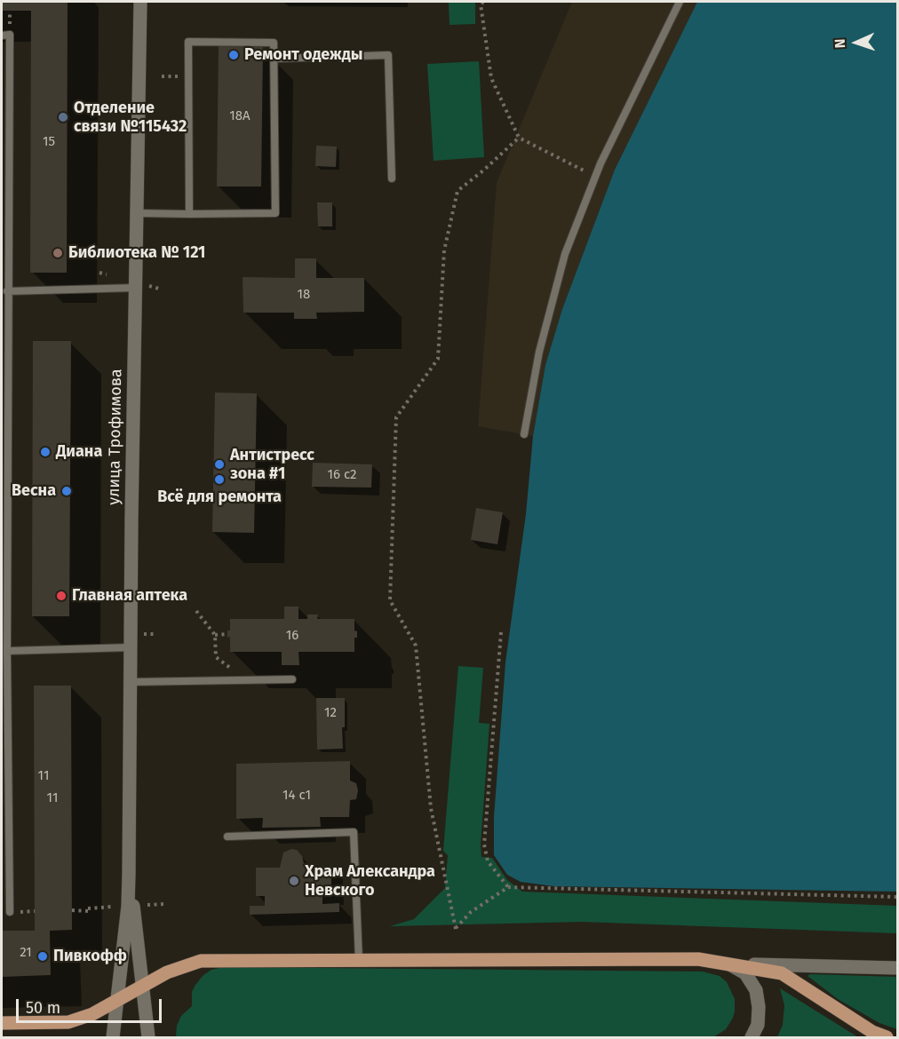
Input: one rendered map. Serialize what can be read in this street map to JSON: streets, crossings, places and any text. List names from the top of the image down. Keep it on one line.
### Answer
{"streets":{"main road":["улица Трофимова"]},"places":["Ремонт одежды","Отделение связи №115432","Библиотека № 121","Диана","Антистресс зона #1","Всё для ремонта","Весна","Главная аптека","Храм Александра Невского","Пивкофф"],"house_numbers":["18А","15","18","16 с2","16","12","11","14 с1","11","21"],"scale_bar":"50 m","north":"left"}
